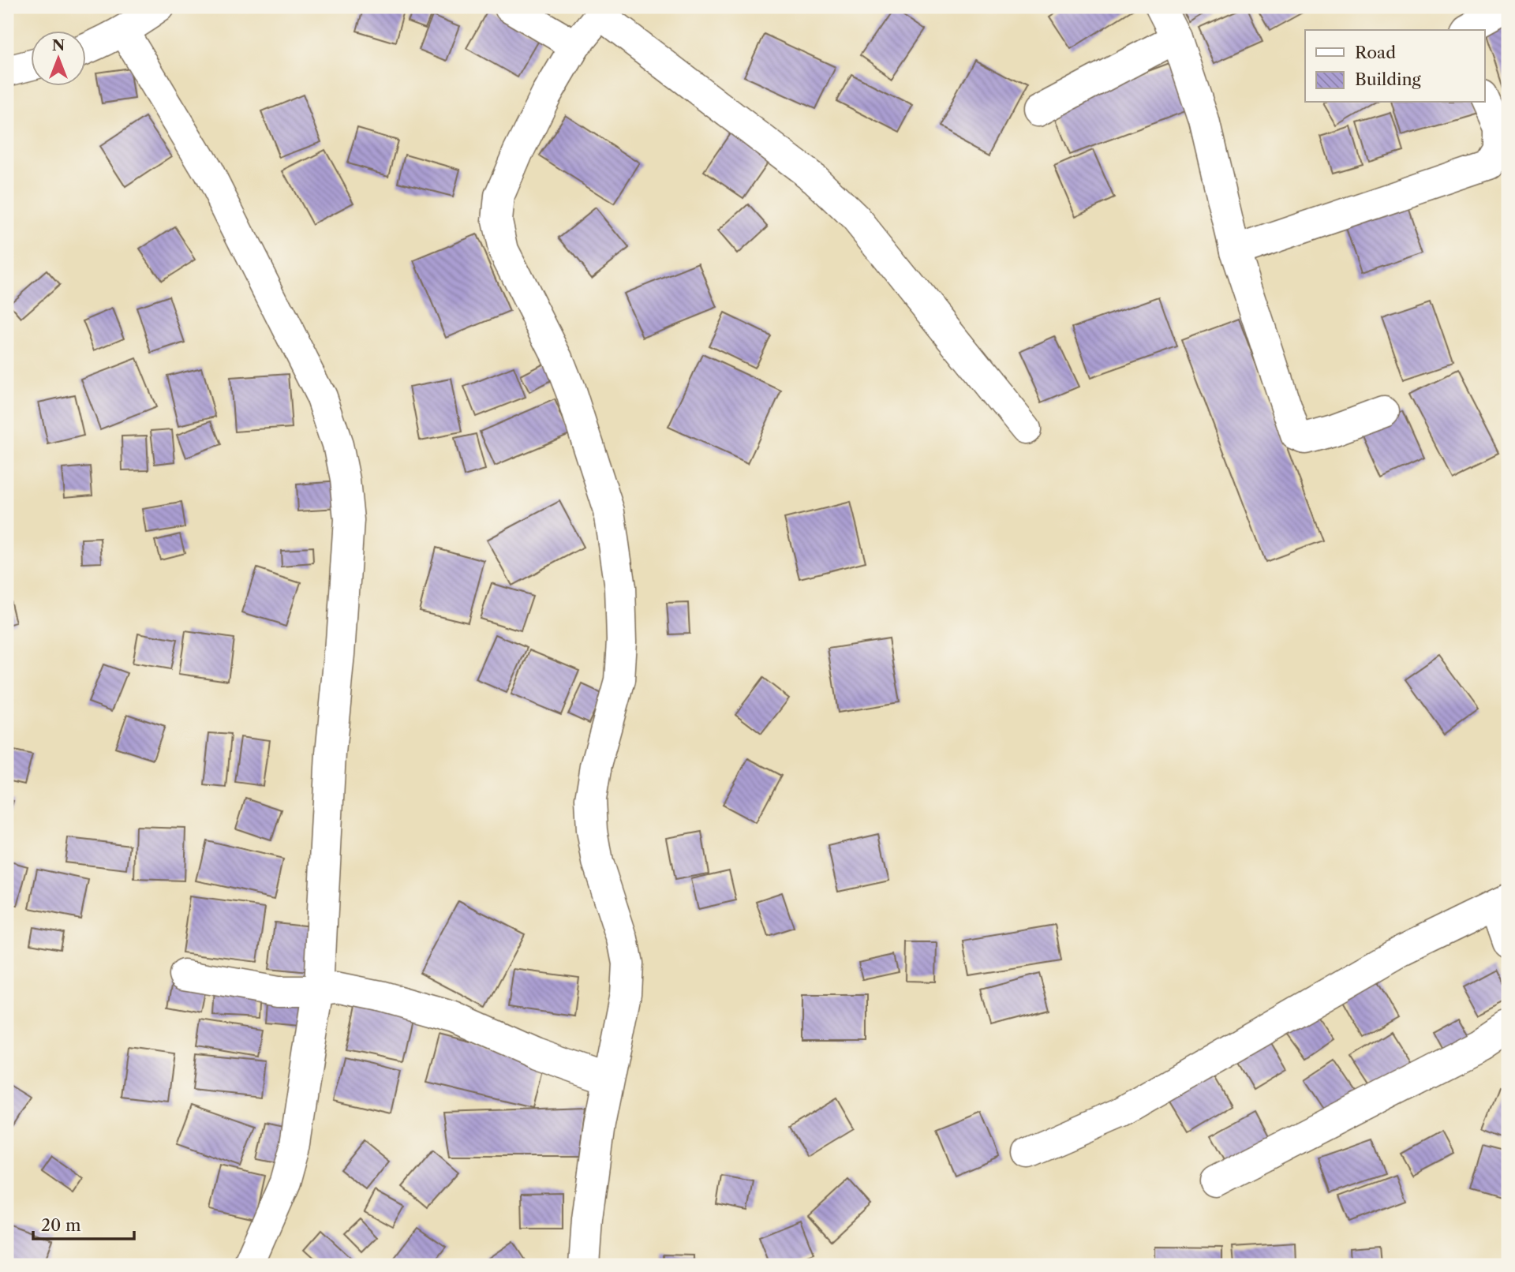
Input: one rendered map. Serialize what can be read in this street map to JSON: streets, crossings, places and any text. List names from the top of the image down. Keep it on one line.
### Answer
{"legend":["Road","Building"],"scale_bar":"20 m","north":"top"}
